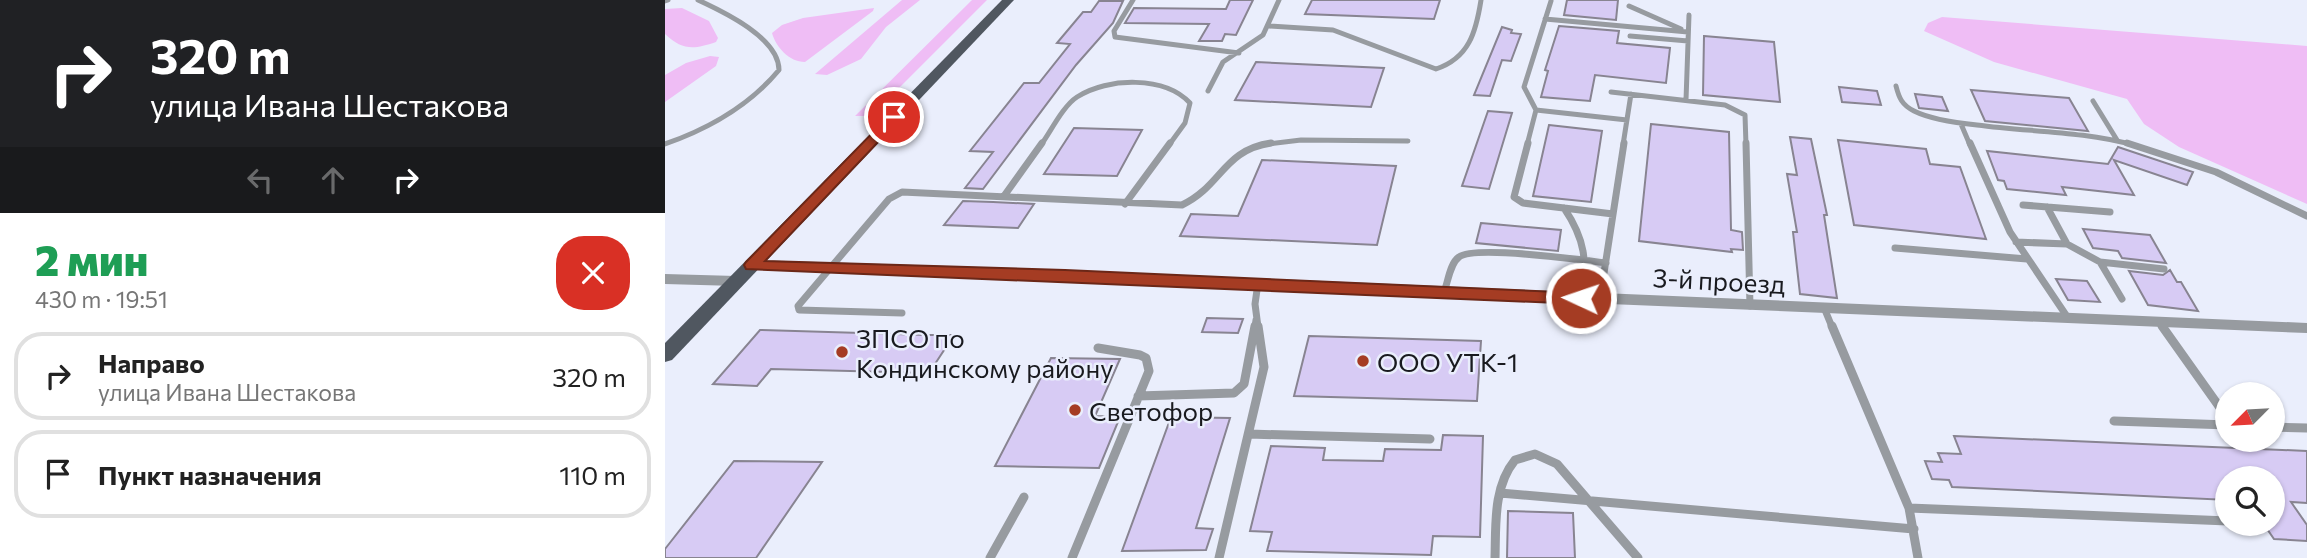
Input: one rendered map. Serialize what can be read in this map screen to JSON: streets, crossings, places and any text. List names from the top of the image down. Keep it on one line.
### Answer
{"streets":{"street":["3-й проезд"]},"places":["ЗПСО по Кондинскому району","ООО УТК-1","Светофор"],"north":"bottom left","page":{"turn":["320 m","улица Ивана Шестакова"],"heading":["2 мин","430 m · 19:51"],"list":[{"name":"Направо","note":"улица Ивана Шестакова","value":"320 m"},{"name":"Пункт назначения","value":"110 m"}]}}
